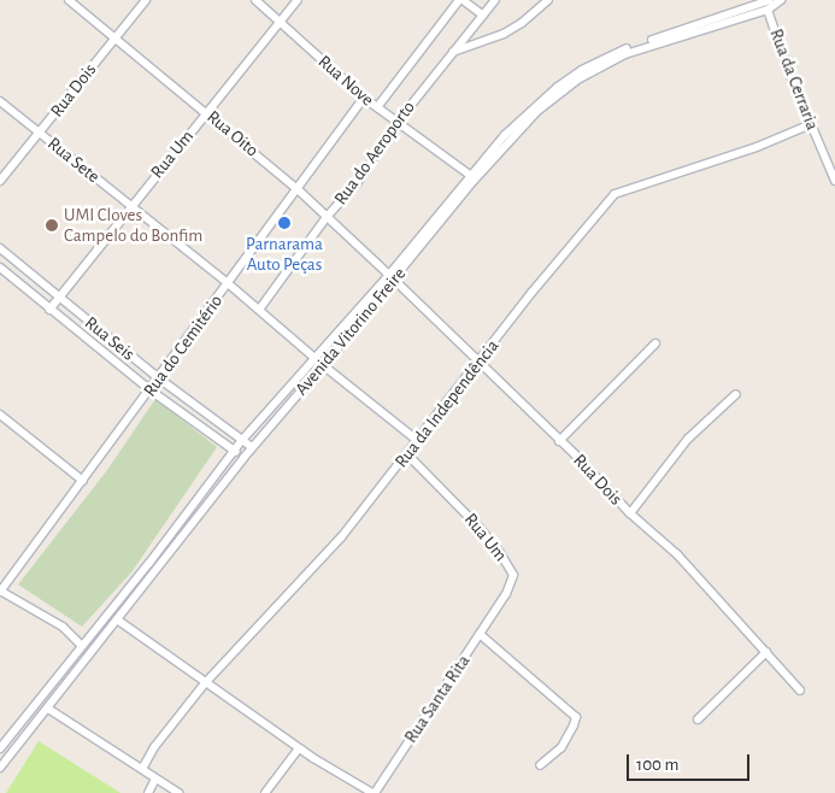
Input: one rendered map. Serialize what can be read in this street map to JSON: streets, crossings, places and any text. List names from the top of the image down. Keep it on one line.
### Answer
{"streets":{"street":["Rua da Cerraria","Rua Nove","Rua Dois","Rua Oito","Rua do Aeroporto","Rua Um","Rua Sete","Avenida Vitorino Freire","Rua Seis","Rua do Cemitério","Rua da Independência","Rua Santa Rita"]},"crossings":[["Rua da Cerraria","Avenida Vitorino Freire"],["Rua da Cerraria","Rua da Independência"],["Rua Nove","Rua do Aeroporto"],["Rua Nove","Rua Um"],["Rua Nove","Avenida Vitorino Freire"],["Rua Nove","Rua do Cemitério"],["Rua Dois","Rua Oito"],["Rua Dois","Rua Sete"],["Rua Dois","Avenida Vitorino Freire"],["Rua Dois","Rua da Independência"],["Rua Oito","Rua do Aeroporto"],["Rua Oito","Rua Um"],["Rua Oito","Avenida Vitorino Freire"],["Rua Oito","Rua do Cemitério"],["Rua do Aeroporto","Rua Sete"],["Rua Um","Rua Sete"],["Rua Um","Rua Seis"],["Rua Um","Rua da Independência"],["Rua Um","Rua Santa Rita"],["Rua Sete","Avenida Vitorino Freire"],["Rua Sete","Rua do Cemitério"],["Avenida Vitorino Freire","Rua Seis"],["Rua Seis","Rua do Cemitério"]],"places":["Parnarama Auto Peças","UMI Cloves Campelo do Bonfim"],"scale_bar":"100 m"}
